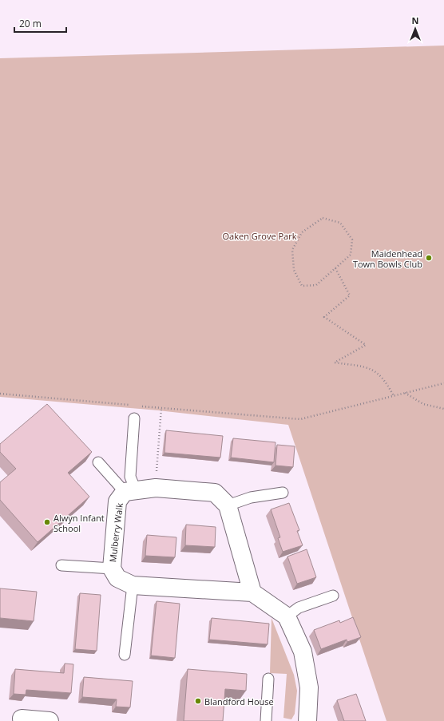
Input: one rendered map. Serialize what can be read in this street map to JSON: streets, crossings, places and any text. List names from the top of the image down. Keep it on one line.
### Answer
{"streets":{"street":["Mulberry Walk"]},"parks":["Oaken Grove Park"],"places":["Maidenhead Town Bowls Club","Alwyn Infant School","Blandford House"],"scale_bar":"20 m","north":"top"}
